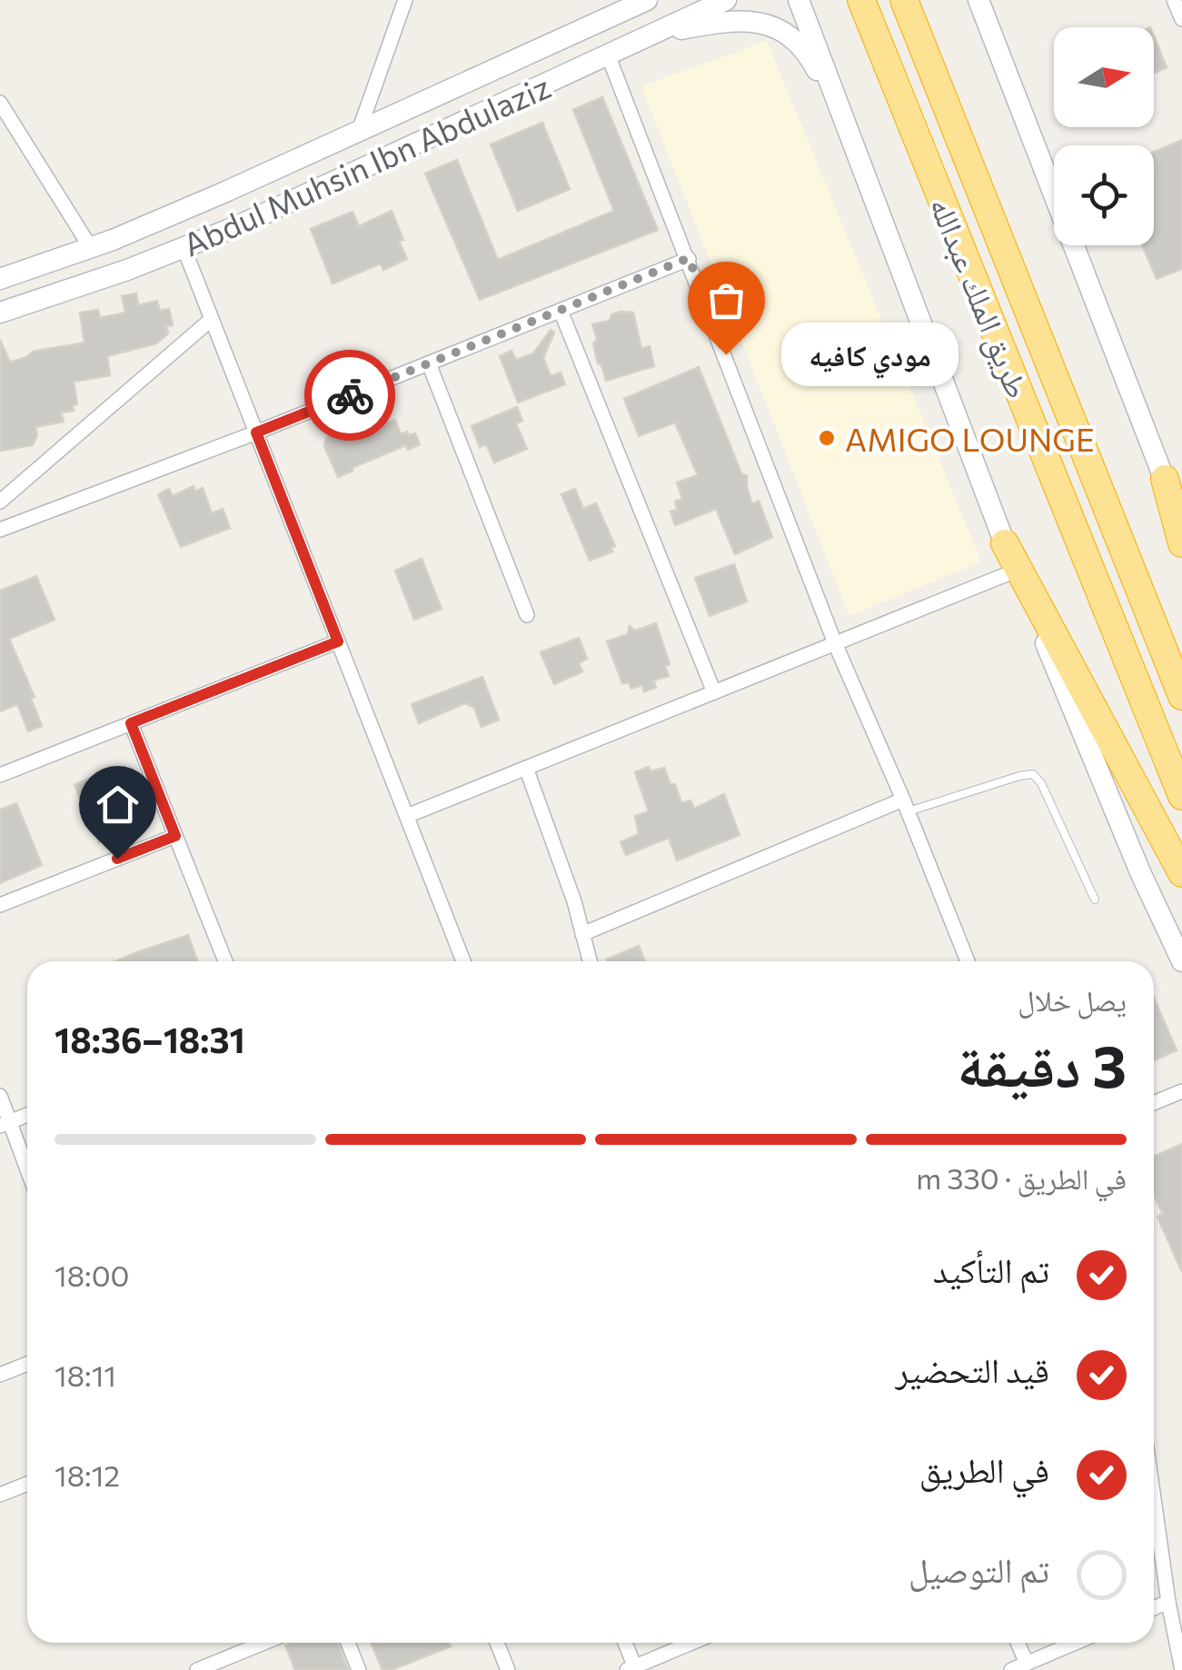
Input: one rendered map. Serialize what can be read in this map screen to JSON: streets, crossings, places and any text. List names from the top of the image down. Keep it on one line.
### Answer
{"streets":{"highway":["طريق الملك عبدالله"],"main road":["Abdul Muhsin Ibn Abdulaziz"]},"places":["مودي كافيه","AMIGO LOUNGE"],"north":"right","page":{"bubble":"مودي كافيه","heading":["3 دقيقة","يصل خلال","18:31–18:36"],"bar":"في الطريق · 330 m","list":[["تم التأكيد","18:00"],["قيد التحضير","18:11"],["في الطريق","18:12"],"تم التوصيل"]}}
